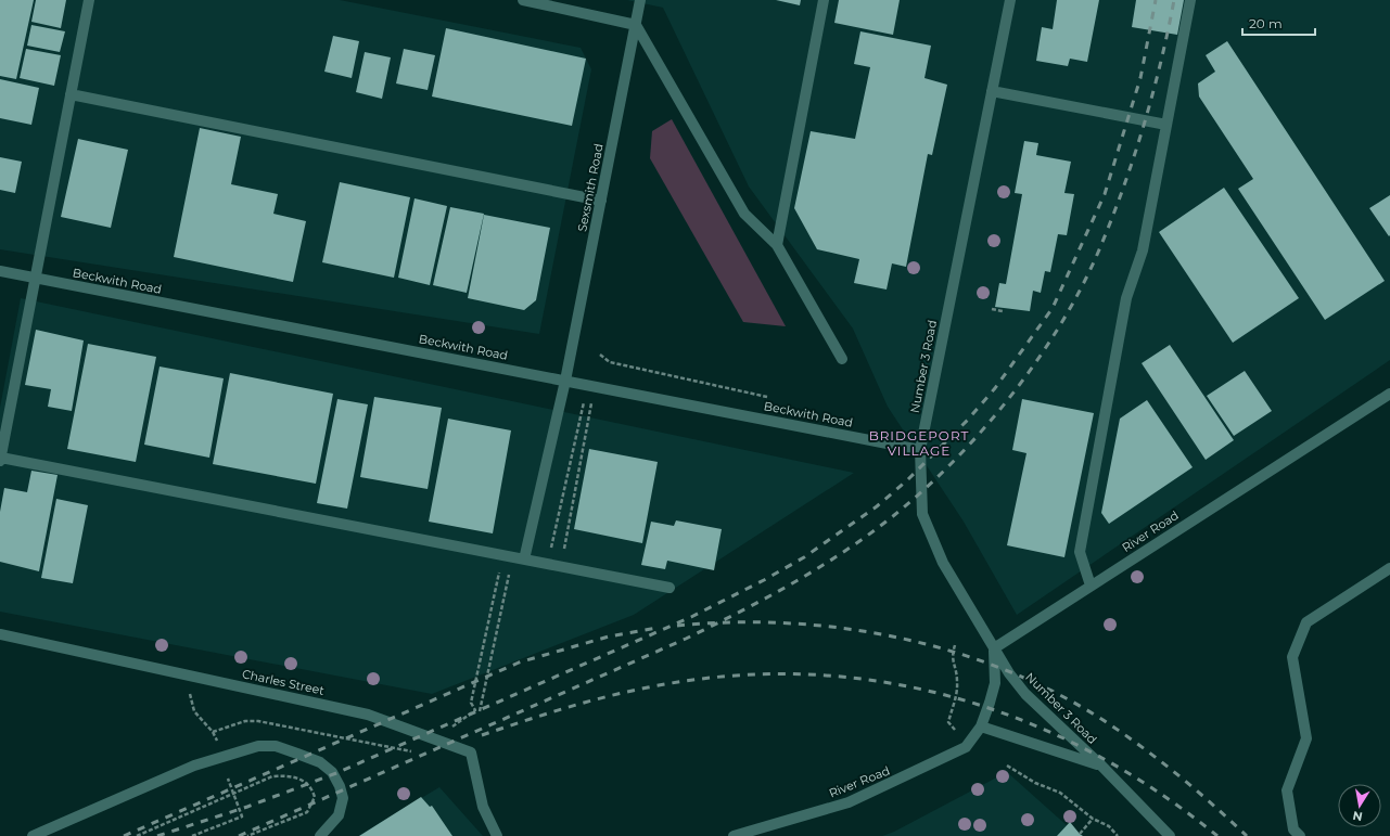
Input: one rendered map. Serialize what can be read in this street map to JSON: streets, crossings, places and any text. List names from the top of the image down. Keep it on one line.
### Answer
{"streets":{"street":["Sexsmith Road","Beckwith Road","Number 3 Road","River Road","Charles Street"]},"crossings":[["Sexsmith Road","Beckwith Road"],["Beckwith Road","Number 3 Road"],["Number 3 Road","River Road"]],"districts":["BRIDGEPORT VILLAGE"],"scale_bar":"20 m","north":"bottom"}
